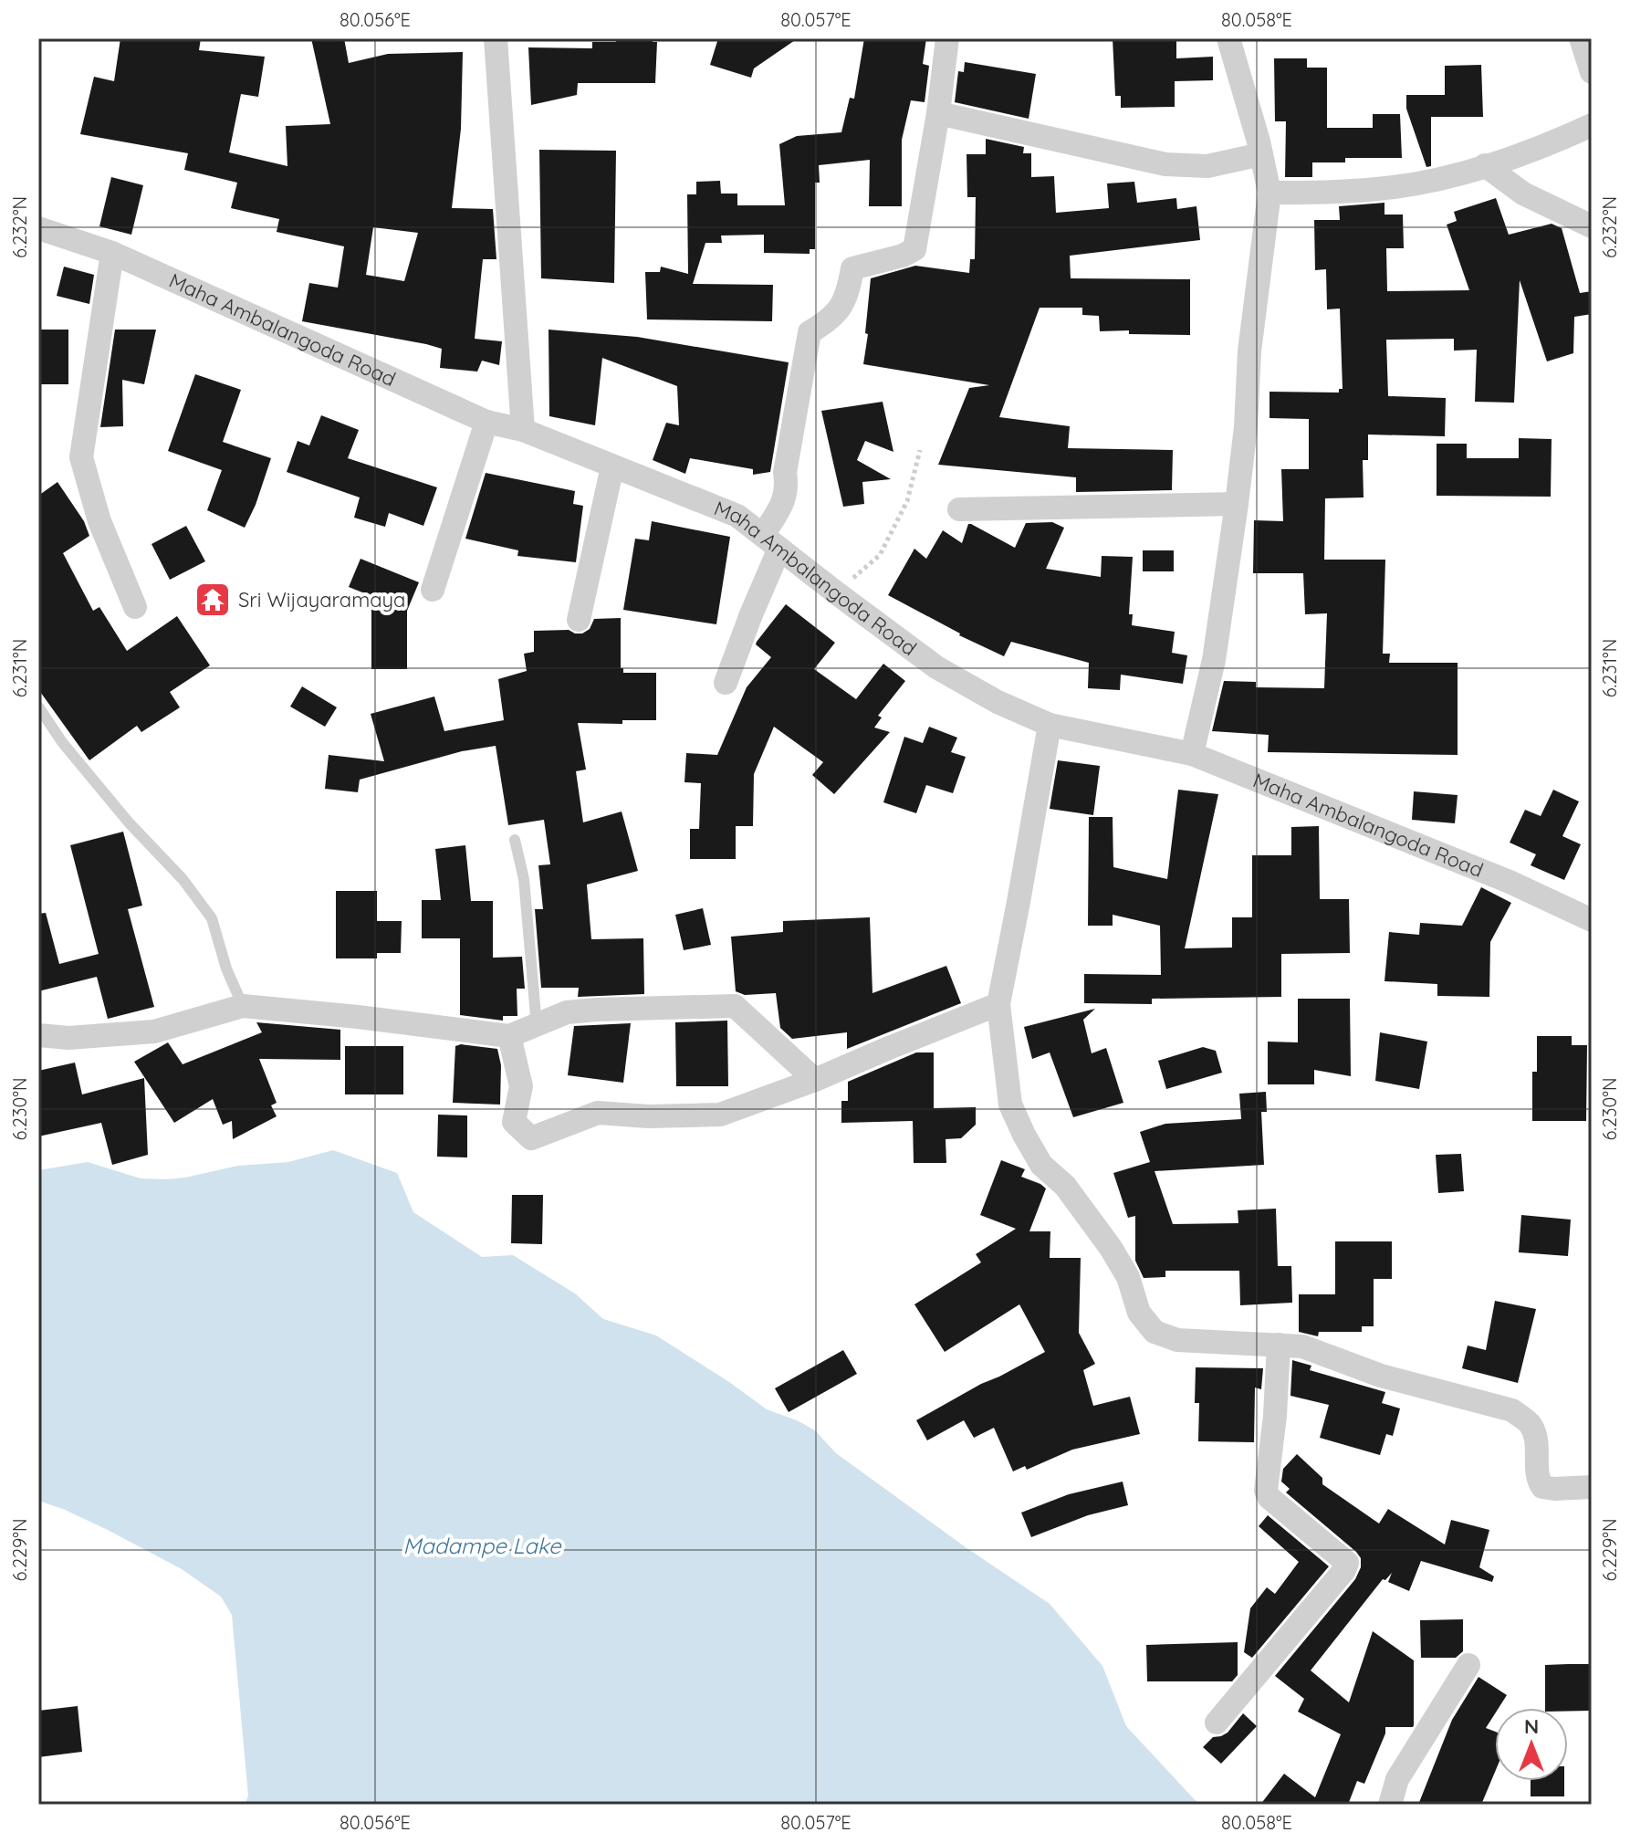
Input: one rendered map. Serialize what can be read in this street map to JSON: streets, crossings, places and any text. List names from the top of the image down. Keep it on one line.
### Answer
{"streets":{"street":["Maha Ambalangoda Road"]},"water":["Madampe Lake"],"places":{"temple":["Sri Wijayaramaya"]},"north":"top","coordinates":["80.056°E","80.057°E","80.058°E","6.232°N","6.231°N","6.230°N","6.229°N"]}
